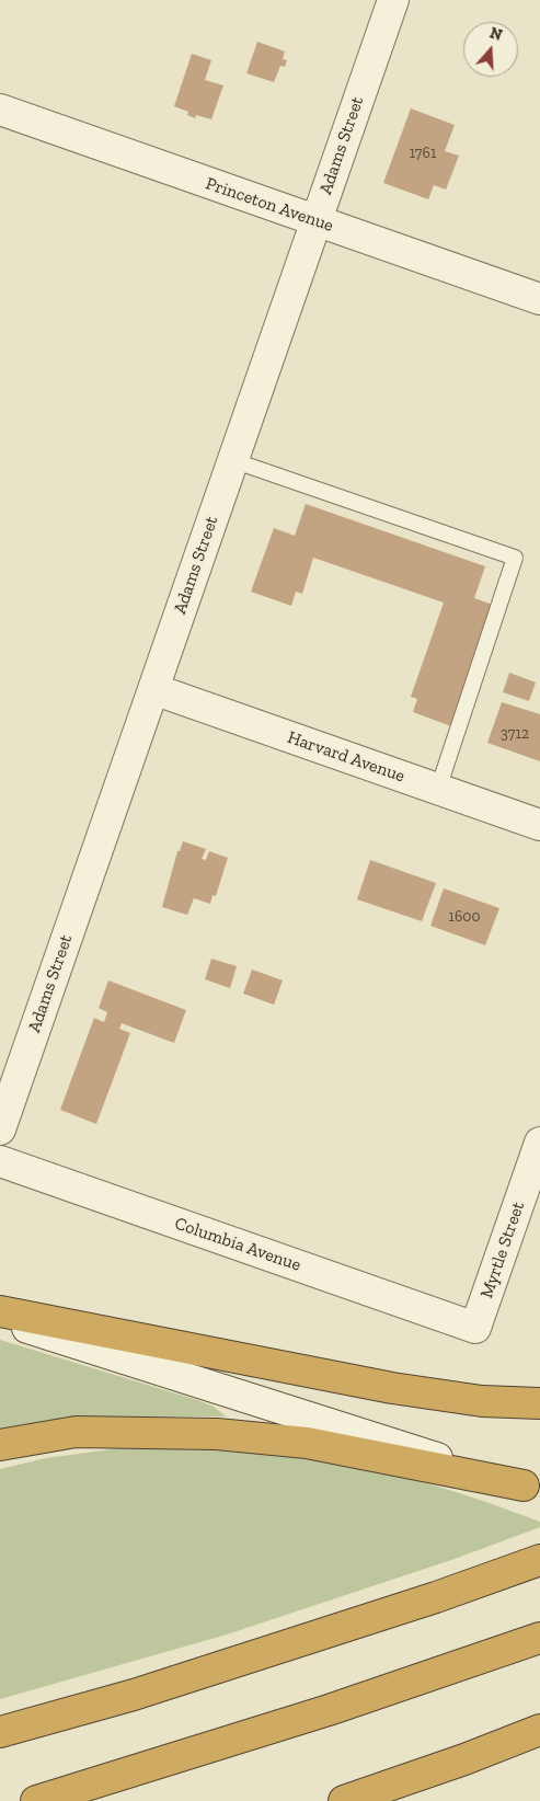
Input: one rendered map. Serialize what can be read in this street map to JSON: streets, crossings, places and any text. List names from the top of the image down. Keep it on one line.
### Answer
{"streets":{"street":["Adams Street","Princeton Avenue","Harvard Avenue","Columbia Avenue","Myrtle Street"]},"crossings":[["Adams Street","Princeton Avenue"],["Adams Street","Harvard Avenue"],["Columbia Avenue","Myrtle Street"]],"house_numbers":["1761","3712","1600"],"north":"top"}
